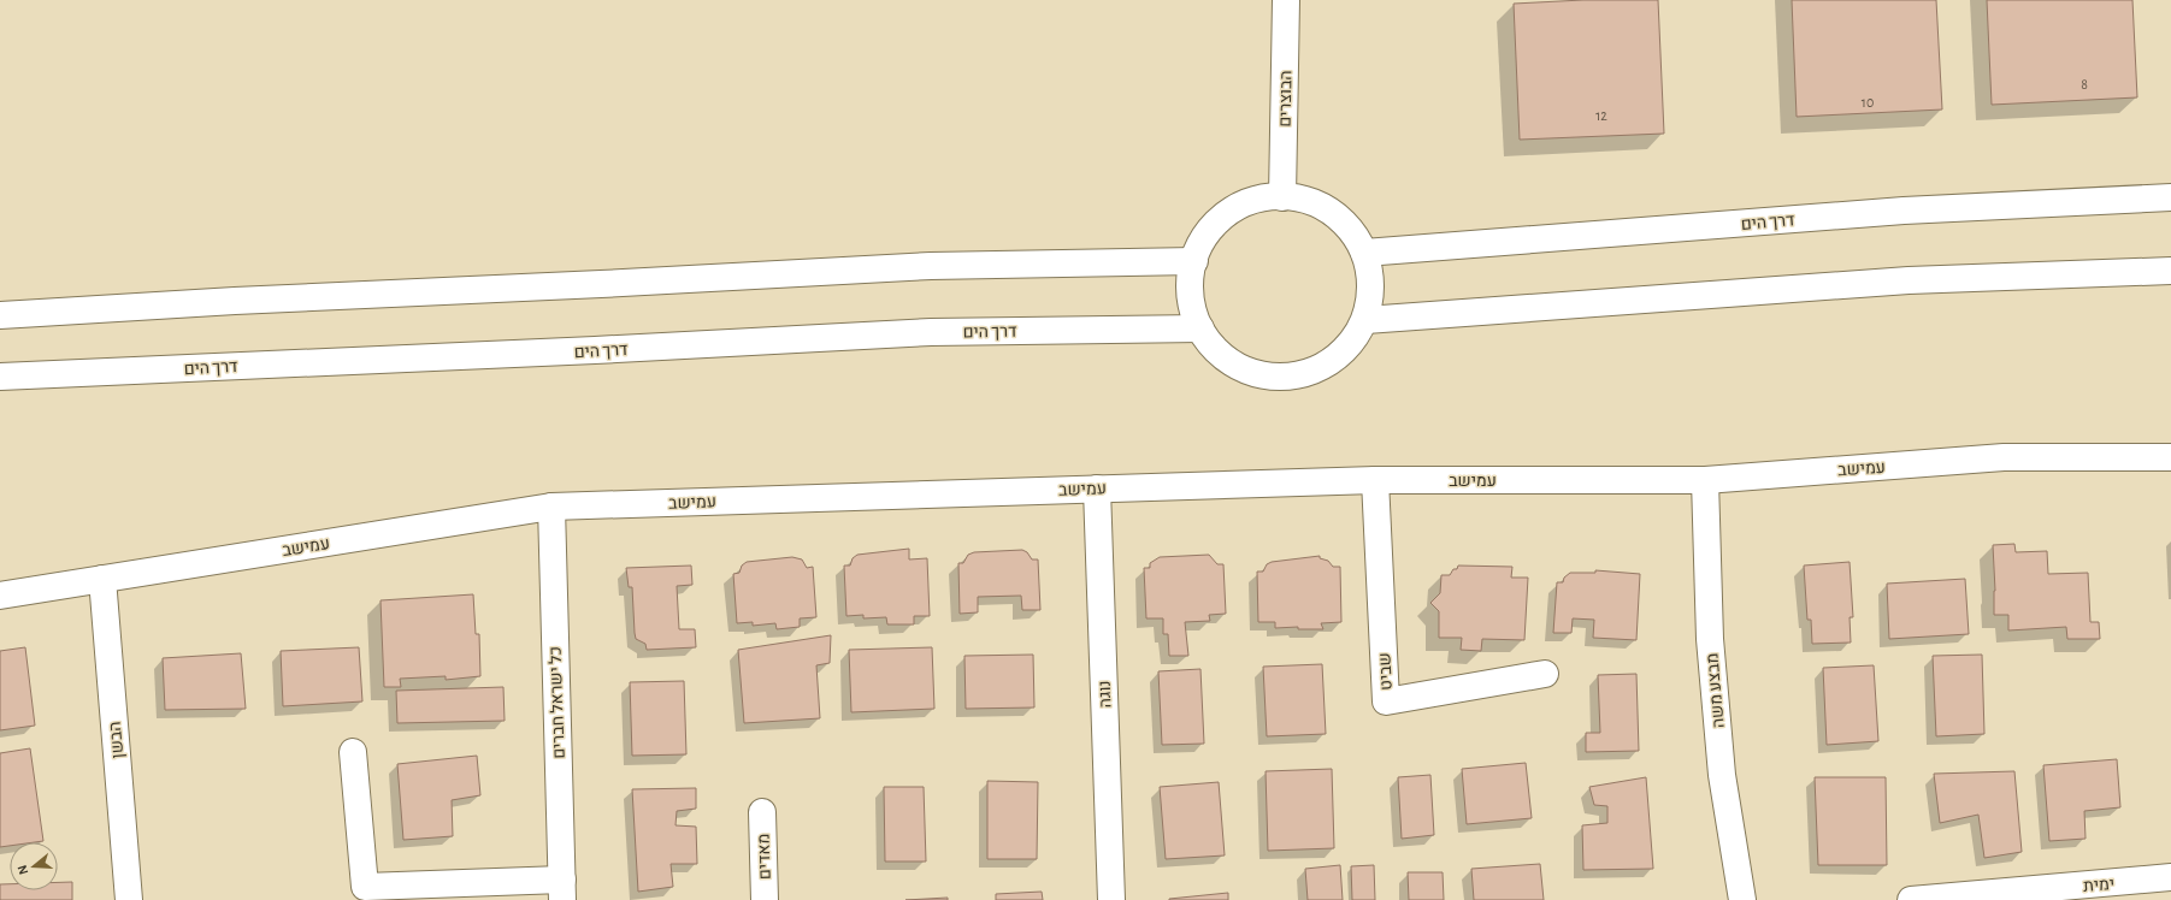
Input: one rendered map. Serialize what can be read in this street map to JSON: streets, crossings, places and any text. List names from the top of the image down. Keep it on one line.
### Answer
{"streets":{"street":["הבוצרים","דרך הים","עמישב","שביט","מבצע משה","נוגה","כל ישראל חברים","הבשן","מאדים","ימית"]},"crossings":[["עמישב","שביט"],["עמישב","מבצע משה"],["עמישב","נוגה"],["עמישב","כל ישראל חברים"],["עמישב","הבשן"]],"house_numbers":["8","10","12"],"north":"left"}
